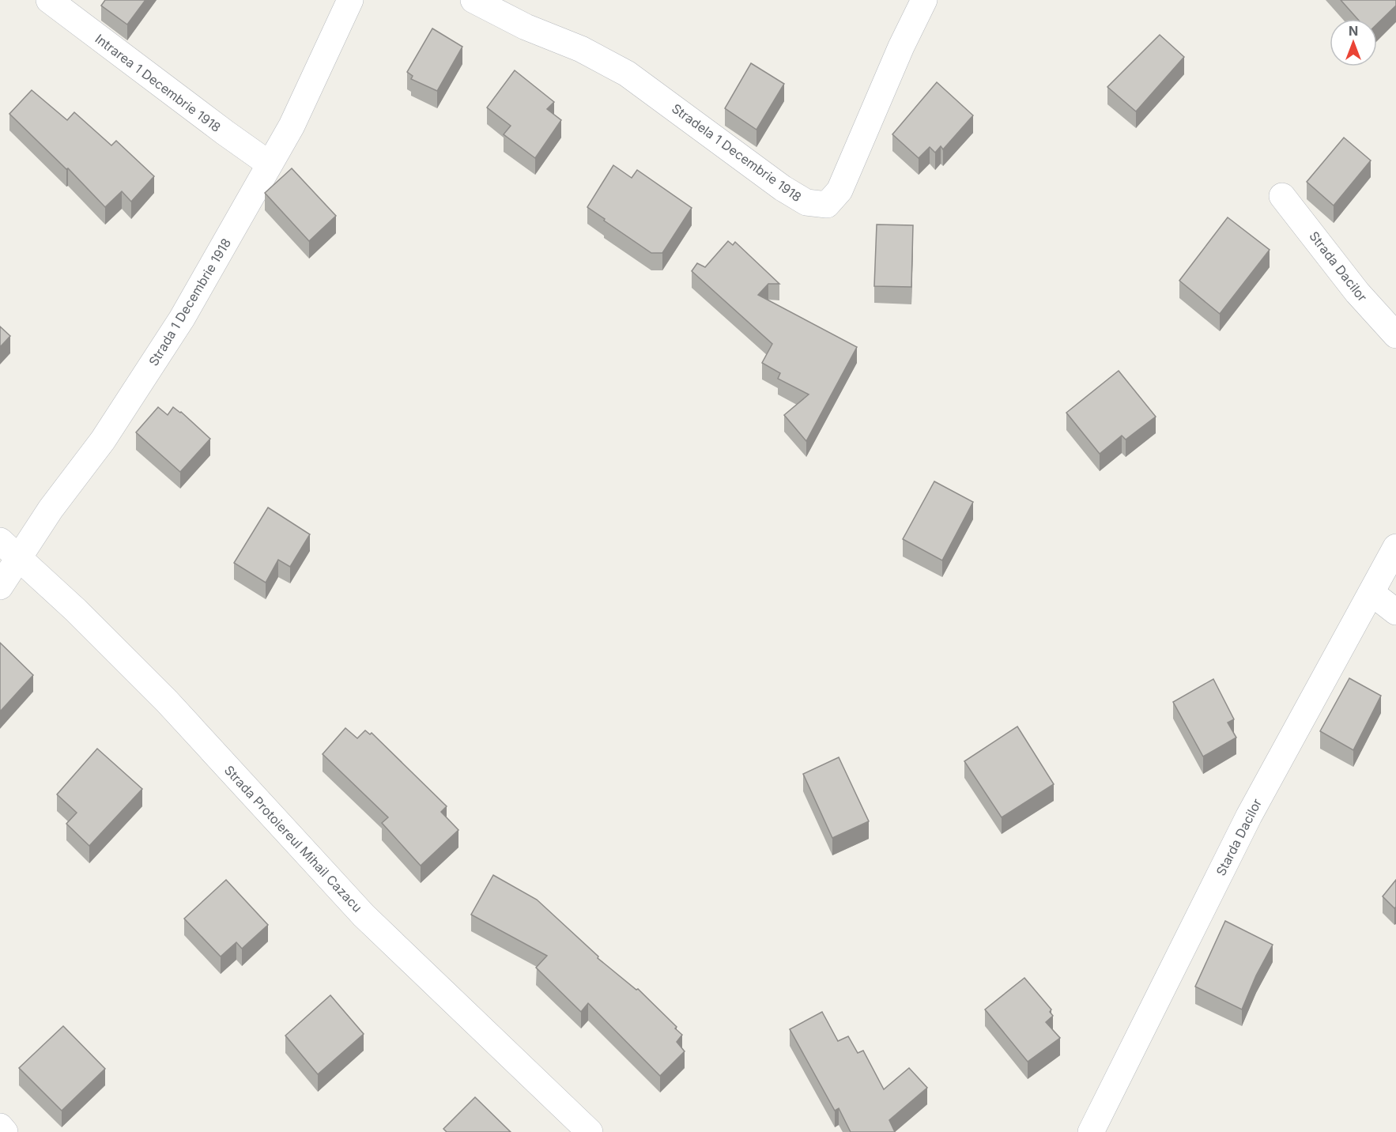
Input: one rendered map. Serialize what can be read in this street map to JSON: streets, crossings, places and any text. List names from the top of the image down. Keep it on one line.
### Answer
{"streets":{"street":["Intrarea 1 Decembrie 1918","Stradela 1 Decembrie 1918","Strada Dacilor","Strada 1 Decembrie 1918","Starda Dacilor","Strada Protoiereul Mihail Cazacu"]},"crossings":[["Intrarea 1 Decembrie 1918","Strada 1 Decembrie 1918"],["Strada 1 Decembrie 1918","Strada Protoiereul Mihail Cazacu"]],"north":"top"}
